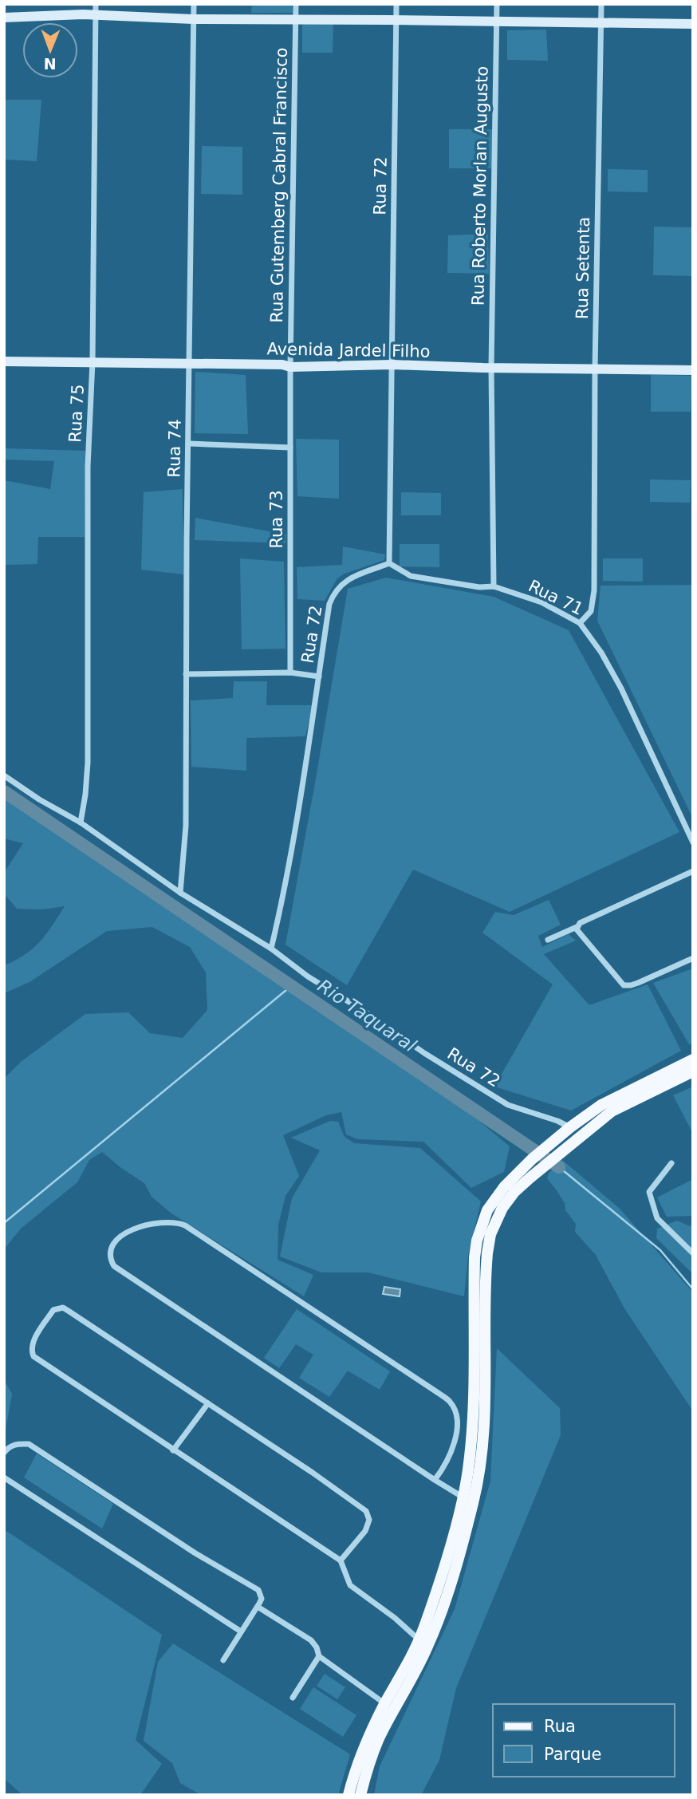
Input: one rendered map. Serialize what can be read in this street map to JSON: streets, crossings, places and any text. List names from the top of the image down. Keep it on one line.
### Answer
{"streets":{"main road":["Avenida Jardel Filho"],"street":["Rua Gutemberg Cabral Francisco","Rua 72","Rua Roberto Morlan Augusto","Rua Setenta","Rua 75","Rua 74","Rua 73","Rua 71"]},"crossings":[["Rua Gutemberg Cabral Francisco","Avenida Jardel Filho"],["Rua Gutemberg Cabral Francisco","Rua 73"],["Rua 72","Avenida Jardel Filho"],["Rua 72","Rua 71"],["Rua Roberto Morlan Augusto","Avenida Jardel Filho"],["Rua Setenta","Avenida Jardel Filho"],["Rua Setenta","Rua 71"],["Avenida Jardel Filho","Rua 75"],["Avenida Jardel Filho","Rua 74"],["Avenida Jardel Filho","Rua 73"]],"water":["Rio Taquaral"],"legend":["Rua","Parque"],"north":"bottom"}
